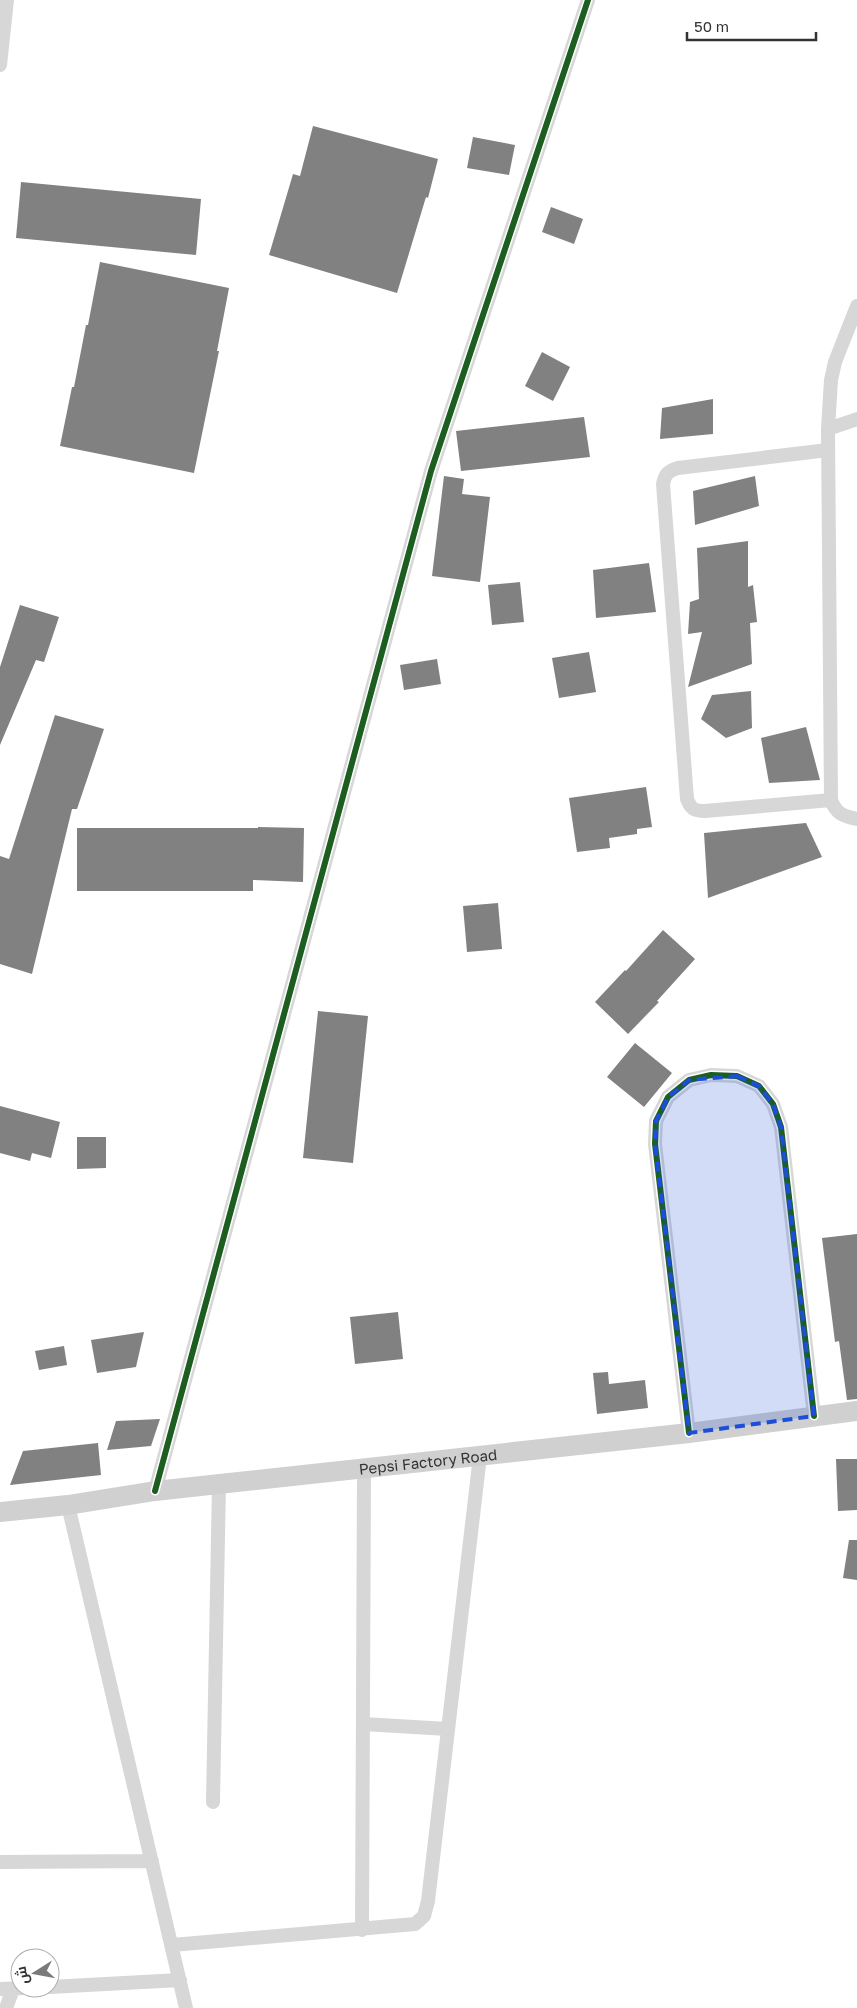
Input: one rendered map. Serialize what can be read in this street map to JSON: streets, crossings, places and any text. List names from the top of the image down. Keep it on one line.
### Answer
{"streets":{"main road":["Pepsi Factory Road"]},"scale_bar":"50 m","north":"left"}
